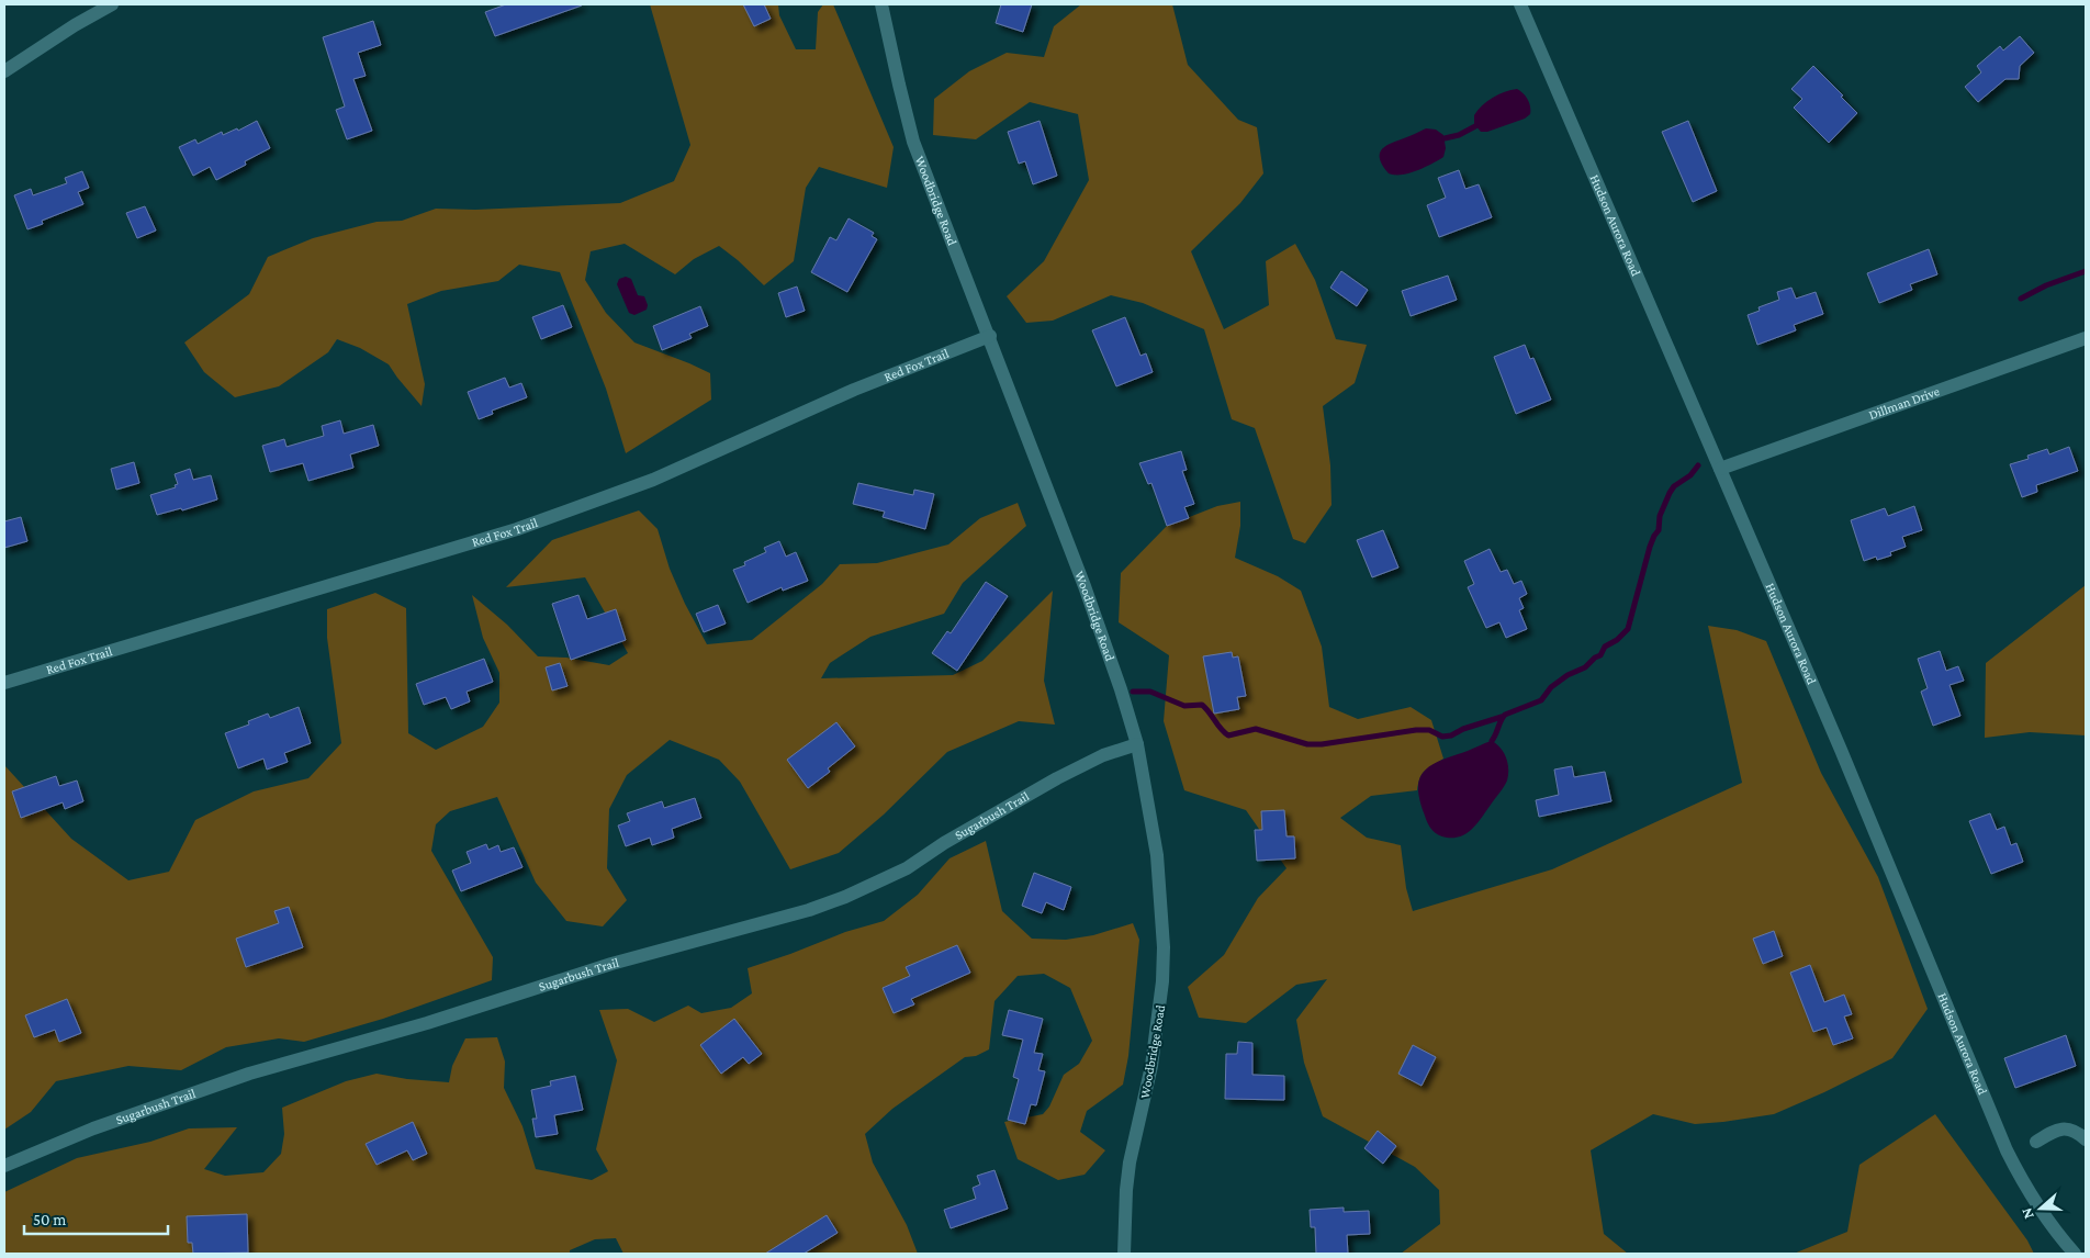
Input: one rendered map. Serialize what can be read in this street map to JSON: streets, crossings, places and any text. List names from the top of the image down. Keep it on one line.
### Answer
{"streets":{"street":["Woodbridge Road","Hudson Aurora Road","Red Fox Trail","Dillman Drive","Sugarbush Trail"]},"crossings":[["Woodbridge Road","Red Fox Trail"],["Woodbridge Road","Sugarbush Trail"],["Hudson Aurora Road","Dillman Drive"]],"scale_bar":"50 m","north":"left"}
